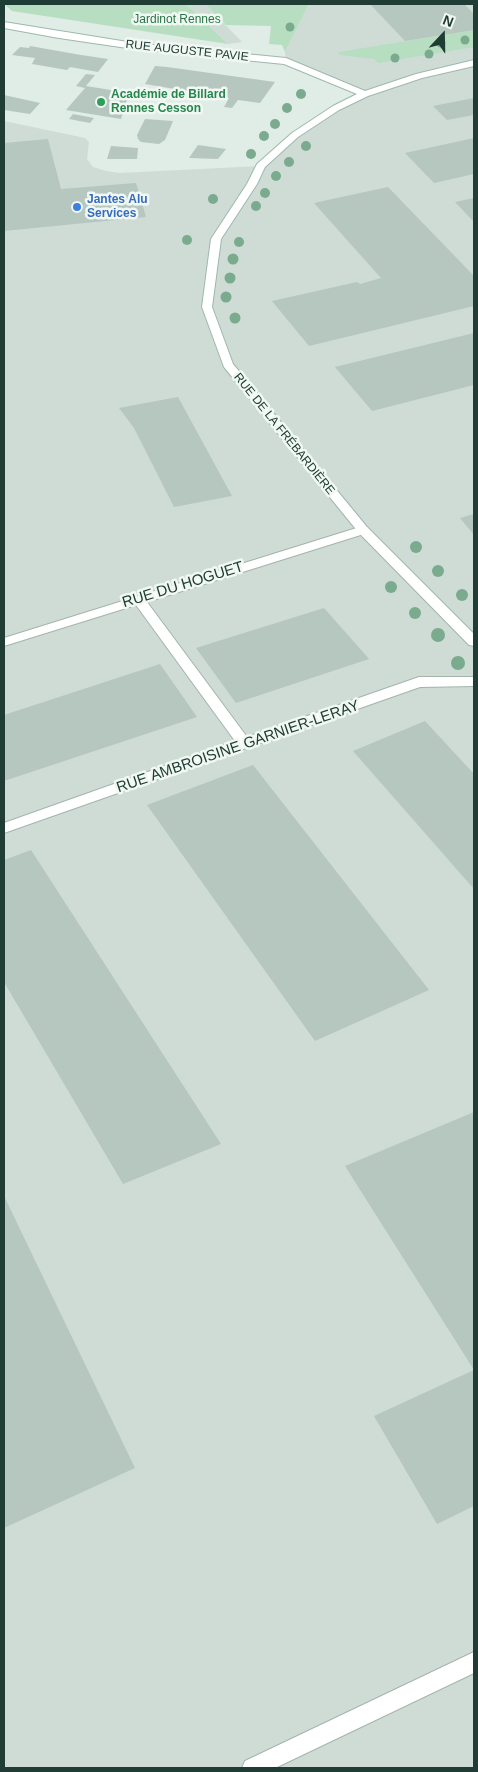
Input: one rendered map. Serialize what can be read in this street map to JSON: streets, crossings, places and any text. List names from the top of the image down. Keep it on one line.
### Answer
{"streets":{"street":["RUE AUGUSTE PAVIE","RUE DE LA FRÉBARDIÈRE","RUE DU HOGUET","RUE AMBROISINE GARNIER-LERAY"]},"crossings":[["RUE AUGUSTE PAVIE","RUE DE LA FRÉBARDIÈRE"],["RUE DE LA FRÉBARDIÈRE","RUE DU HOGUET"]],"parks":["Jardinot Rennes"],"places":["Académie de Billard Rennes Cesson","Jantes Alu Services"],"north":"top"}
